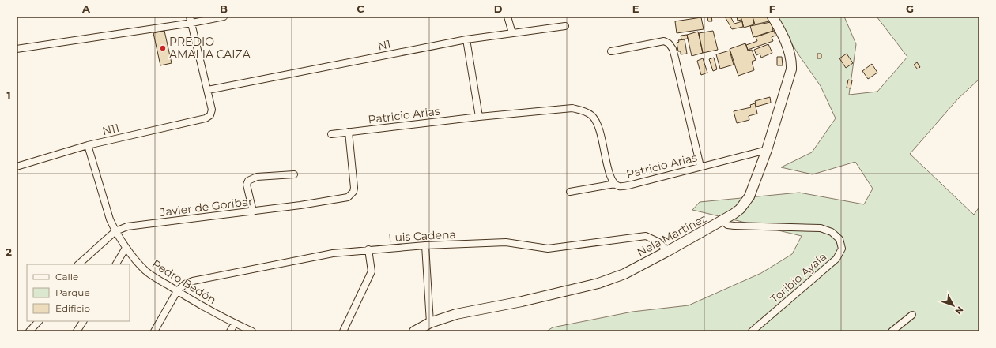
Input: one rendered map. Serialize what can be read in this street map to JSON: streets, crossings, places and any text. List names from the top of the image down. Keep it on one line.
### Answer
{"streets":{"main road":["Nela Martínez"],"street":["N1","Patricio Arias","N11","Javier de Goribar","Luis Cadena","Toribio Ayala","Pedro Bedón"]},"crossings":[["N1","N11"],["Patricio Arias","Javier de Goribar"],["Patricio Arias","Nela Martínez"],["N11","Pedro Bedón"],["Javier de Goribar","Pedro Bedón"],["Nela Martínez","Luis Cadena"],["Nela Martínez","Toribio Ayala"],["Luis Cadena","Pedro Bedón"]],"places":["PREDIO AMALIA CAIZA"],"legend":["Calle","Parque","Edificio"],"north":"bottom right","grid":{"columns":["A","B","C","D","E","F","G"],"rows":["1","2"]}}
